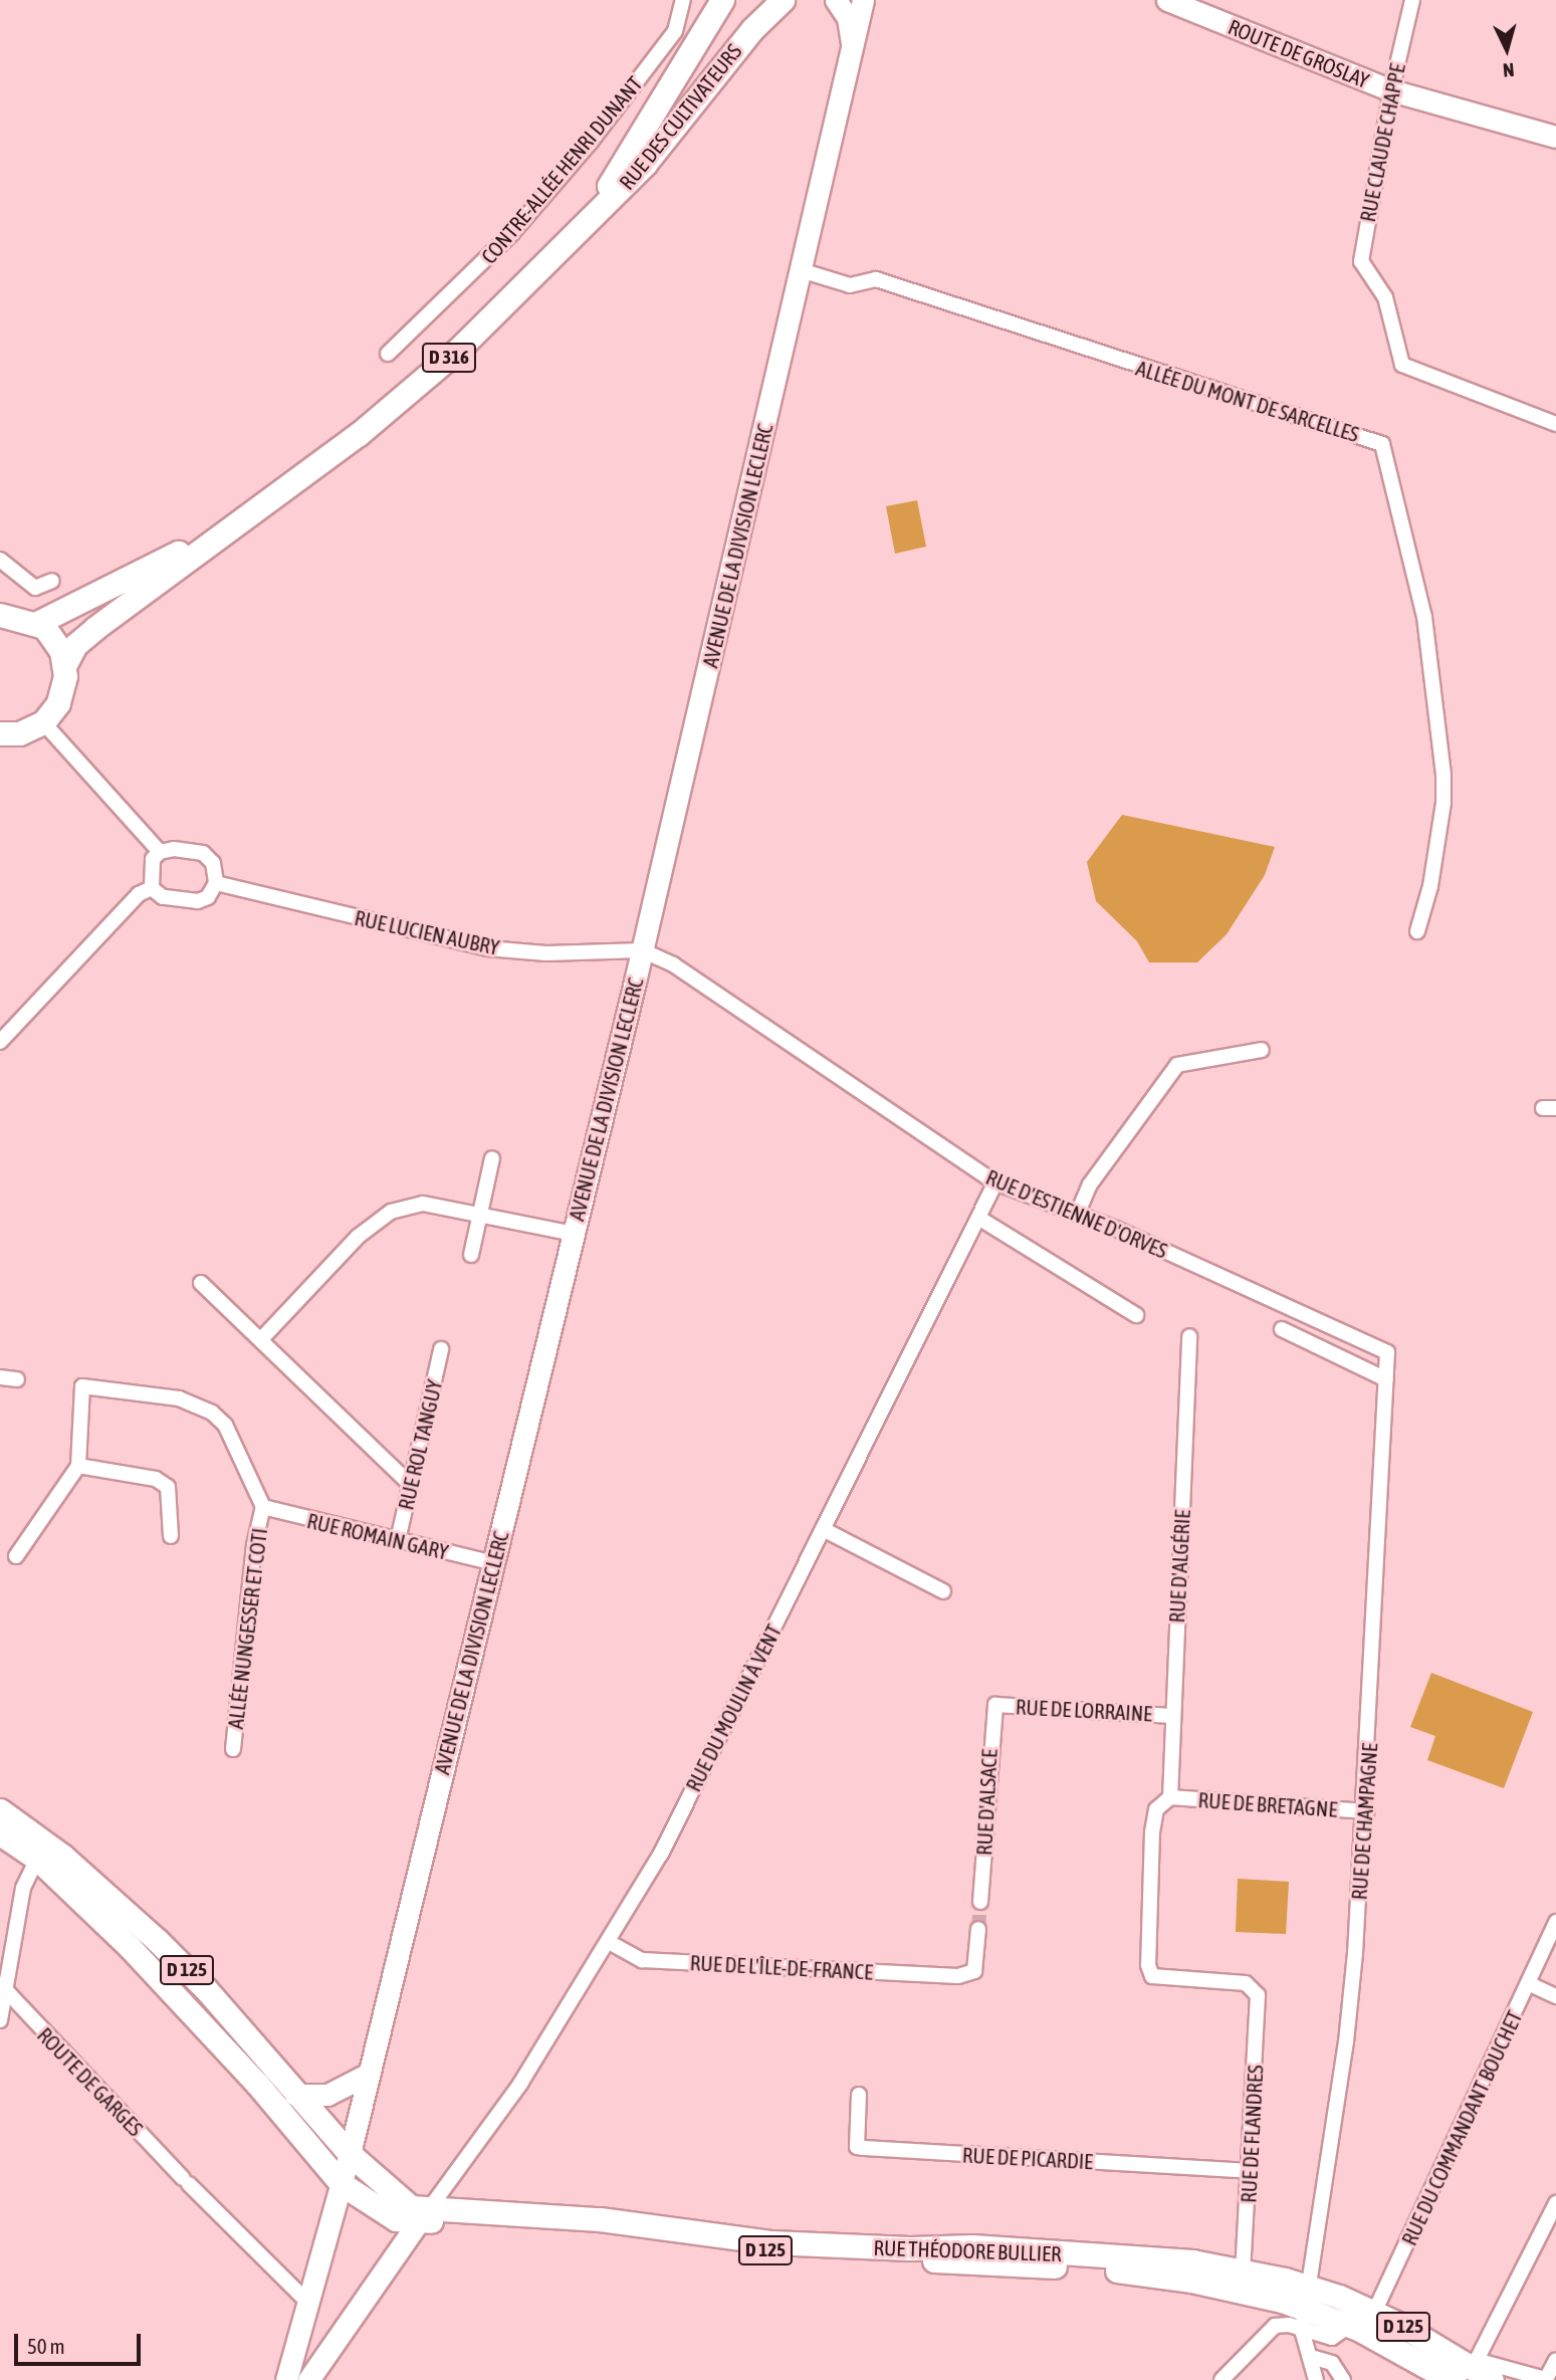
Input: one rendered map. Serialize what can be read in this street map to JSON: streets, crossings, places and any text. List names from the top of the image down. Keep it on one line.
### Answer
{"streets":{"main road":["ROUTE DE GROSLAY","RUE DES CULTIVATEURS","D 316","AVENUE DE LA DIVISION LECLERC","D 125","RUE THÉODORE BULLIER"],"street":["RUE CLAUDE CHAPPE","CONTRE-ALLÉE HENRI DUNANT","ALLÉE DU MONT DE SARCELLES","RUE LUCIEN AUBRY","RUE D'ESTIENNE D'ORVES","RUE ROL TANGUY","RUE ROMAIN GARY","RUE D'ALGÉRIE","ALLÉE NUNGESSER ET COTI","RUE DU MOULIN À VENT","RUE DE LORRAINE","RUE D'ALSACE","RUE DE BRETAGNE","RUE DE CHAMPAGNE","RUE DE L'ÎLE-DE-FRANCE","ROUTE DE GARGES","RUE DU COMMANDANT BOUCHET","RUE DE FLANDRES","RUE DE PICARDIE"]},"crossings":[["ROUTE DE GROSLAY","RUE CLAUDE CHAPPE"],["RUE DES CULTIVATEURS","D 316"],["ALLÉE DU MONT DE SARCELLES","AVENUE DE LA DIVISION LECLERC"],["AVENUE DE LA DIVISION LECLERC","RUE LUCIEN AUBRY"],["AVENUE DE LA DIVISION LECLERC","RUE D'ESTIENNE D'ORVES"],["AVENUE DE LA DIVISION LECLERC","RUE ROMAIN GARY"],["AVENUE DE LA DIVISION LECLERC","D 125"],["AVENUE DE LA DIVISION LECLERC","ROUTE DE GARGES"],["RUE LUCIEN AUBRY","RUE D'ESTIENNE D'ORVES"],["RUE D'ESTIENNE D'ORVES","RUE DU MOULIN À VENT"],["RUE D'ESTIENNE D'ORVES","RUE DE CHAMPAGNE"],["RUE ROL TANGUY","RUE ROMAIN GARY"],["RUE ROMAIN GARY","ALLÉE NUNGESSER ET COTI"],["RUE D'ALGÉRIE","RUE DE LORRAINE"],["RUE D'ALGÉRIE","RUE DE BRETAGNE"],["RUE D'ALGÉRIE","RUE DE FLANDRES"],["RUE DU MOULIN À VENT","RUE DE L'ÎLE-DE-FRANCE"],["RUE DU MOULIN À VENT","D 125"],["RUE DU MOULIN À VENT","RUE THÉODORE BULLIER"],["RUE DE LORRAINE","RUE D'ALSACE"],["RUE DE BRETAGNE","RUE DE CHAMPAGNE"],["RUE DE BRETAGNE","RUE DE FLANDRES"],["RUE DE CHAMPAGNE","RUE THÉODORE BULLIER"],["D 125","RUE THÉODORE BULLIER"],["RUE DU COMMANDANT BOUCHET","RUE THÉODORE BULLIER"],["RUE DE FLANDRES","RUE DE PICARDIE"],["RUE DE FLANDRES","RUE THÉODORE BULLIER"]],"scale_bar":"50 m","north":"bottom"}
